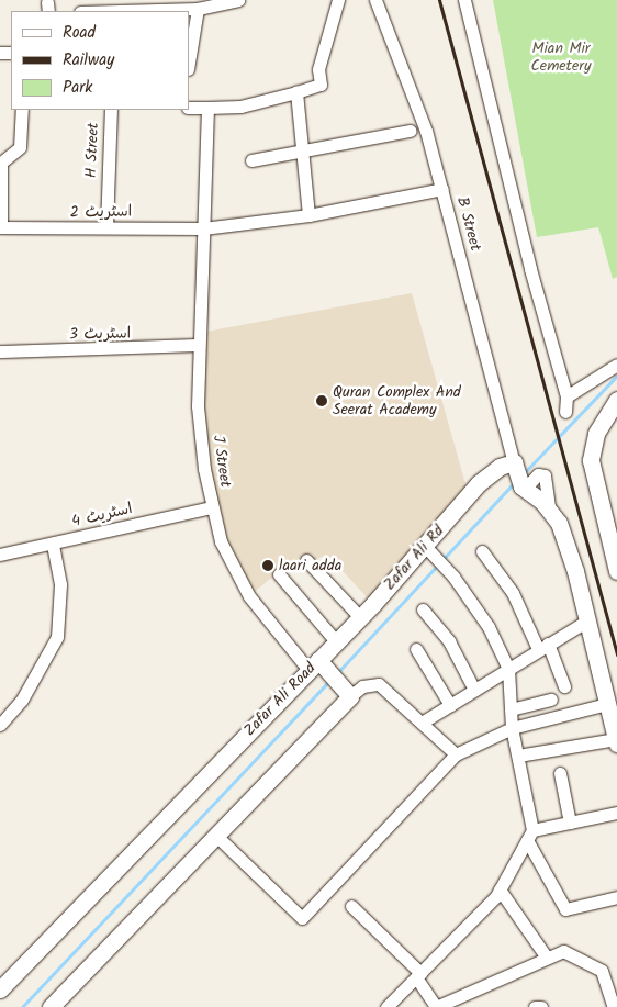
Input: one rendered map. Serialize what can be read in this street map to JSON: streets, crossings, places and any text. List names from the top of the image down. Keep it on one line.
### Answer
{"streets":{"street":["H Street","اسٹریٹ 2","B Street","اسٹریٹ 3","J Street","اسٹریٹ 4","Zafar Ali Rd","Zafar Ali Road"]},"crossings":[["H Street","اسٹریٹ 2"],["اسٹریٹ 2","B Street"],["اسٹریٹ 2","J Street"],["B Street","Zafar Ali Rd"],["اسٹریٹ 3","J Street"],["J Street","اسٹریٹ 4"],["J Street","Zafar Ali Rd"],["J Street","Zafar Ali Road"],["Zafar Ali Rd","Zafar Ali Road"]],"parks":["Mian Mir Cemetery"],"places":["Quran Complex And Seerat Academy","laari adda"],"legend":["Road","Railway","Park"]}
